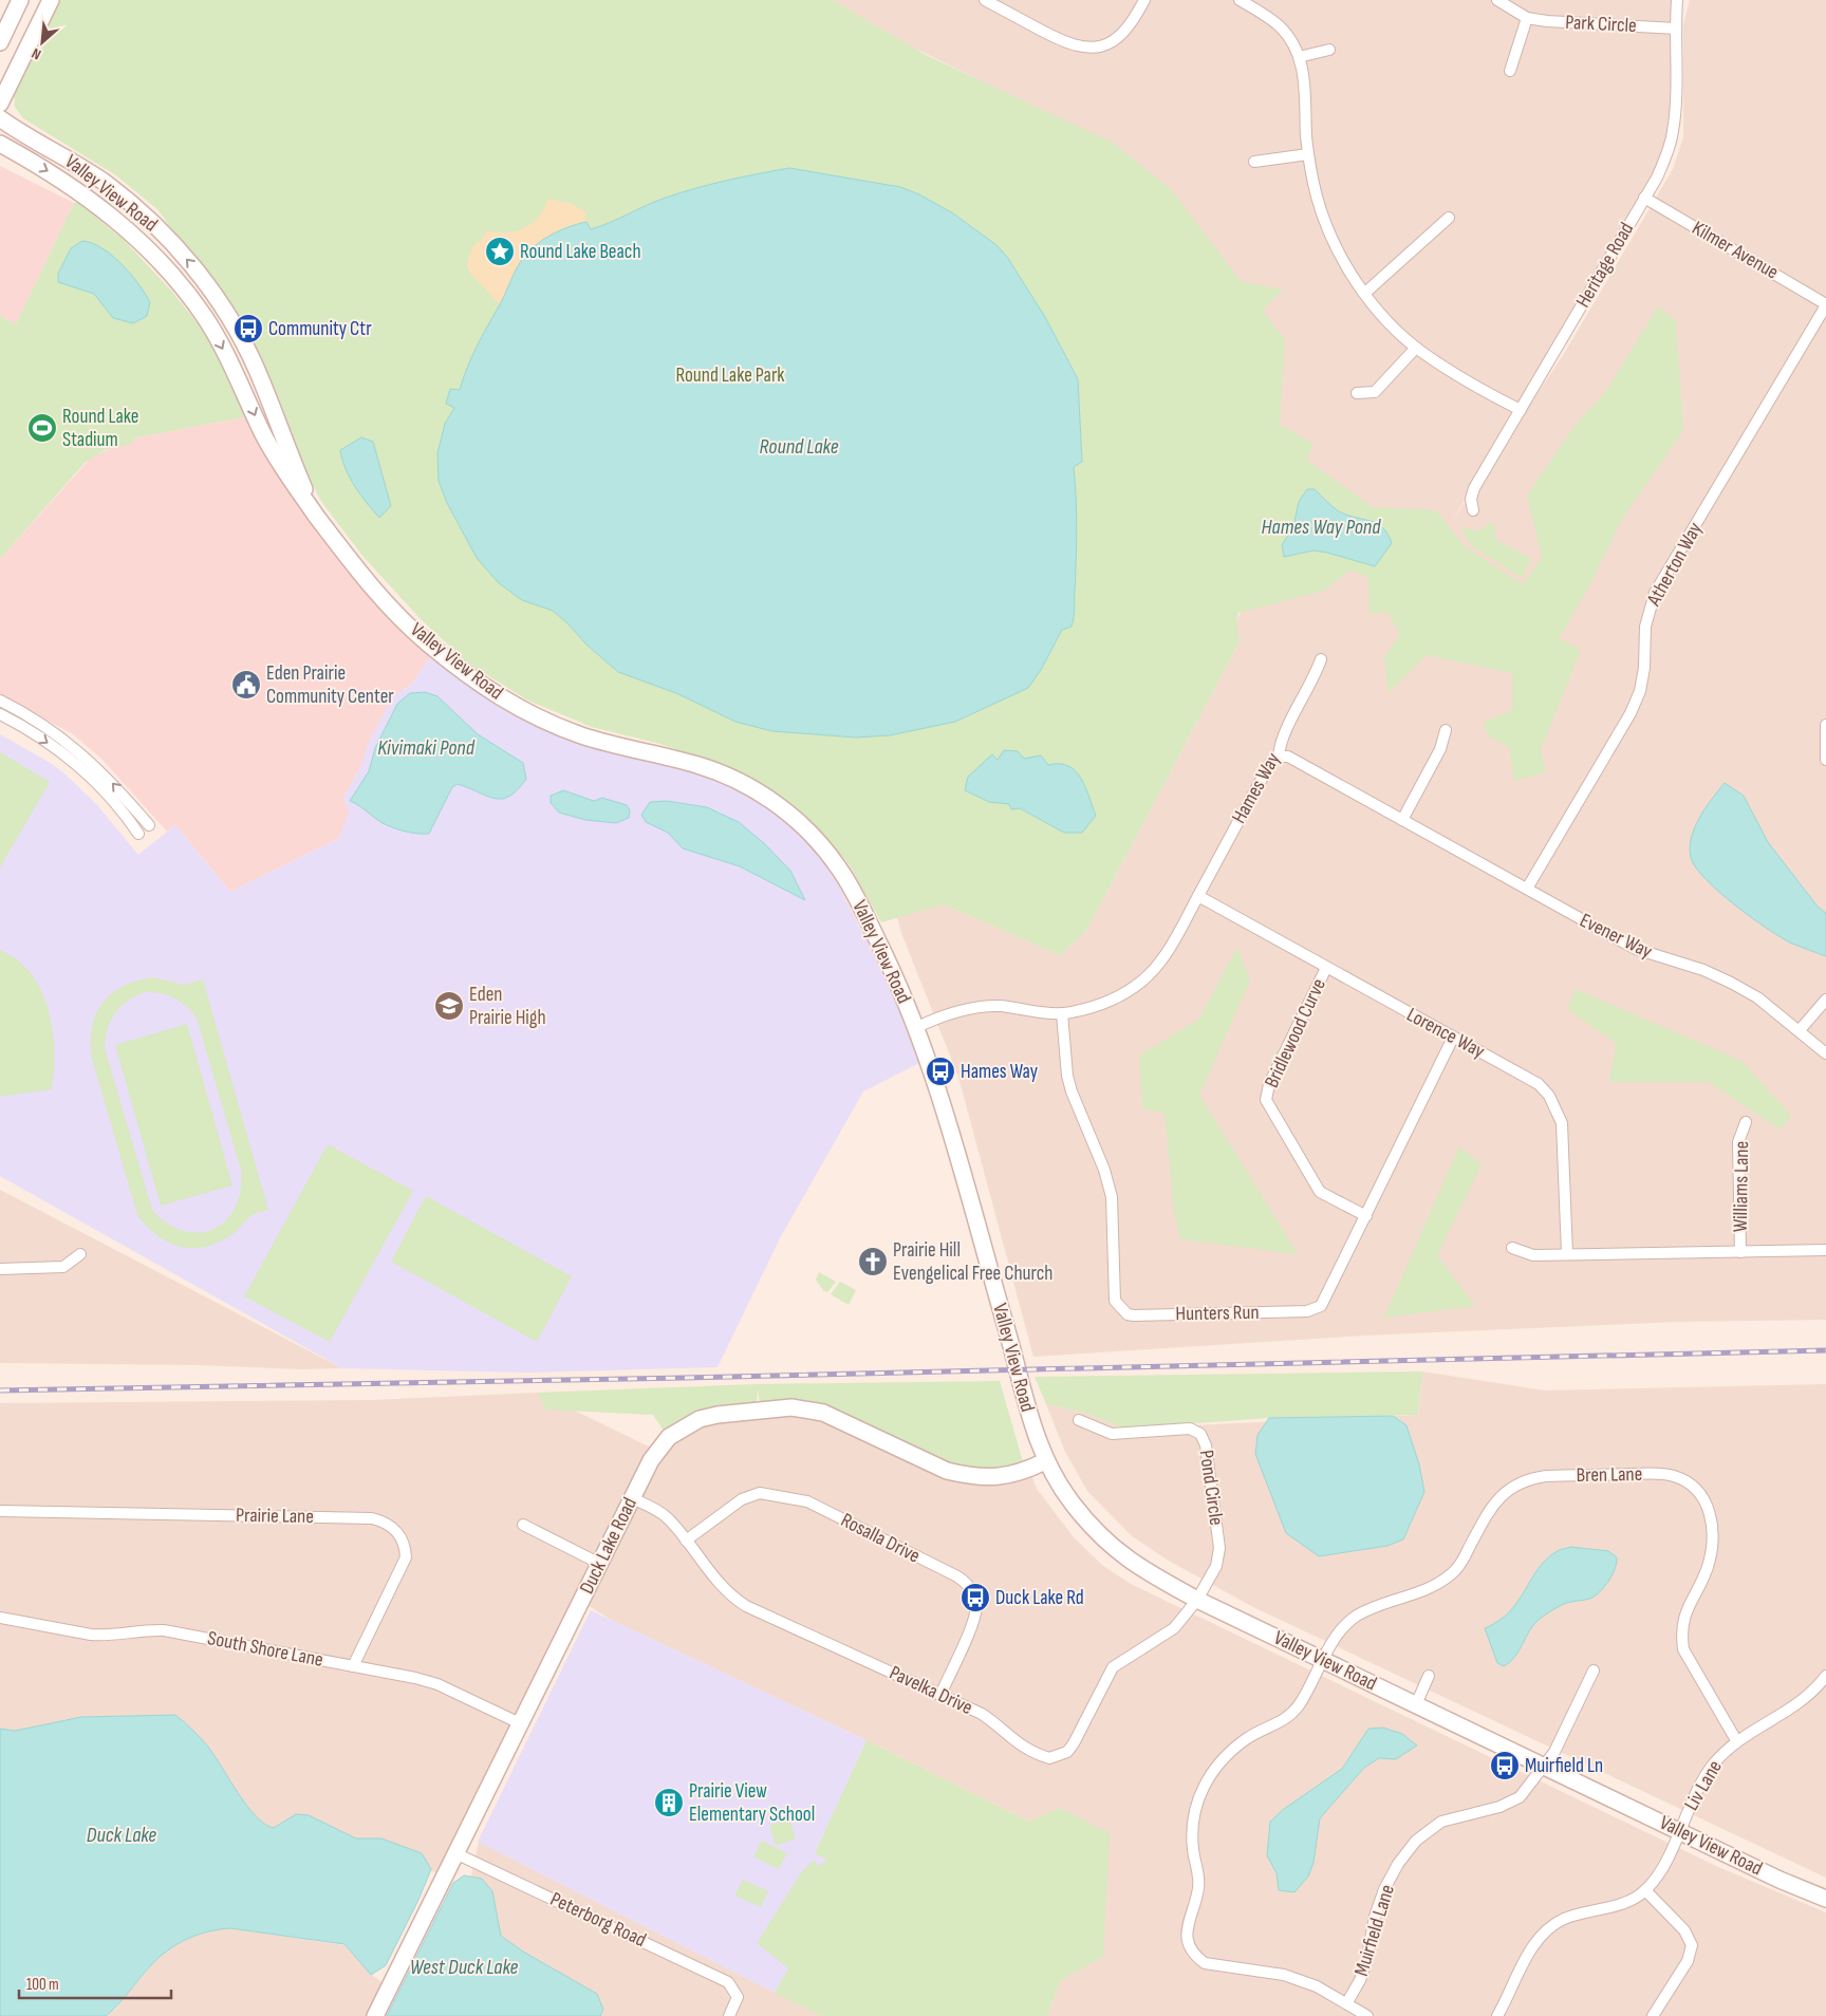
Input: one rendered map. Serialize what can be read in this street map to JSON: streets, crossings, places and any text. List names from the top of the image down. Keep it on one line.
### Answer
{"streets":{"street":["Park Circle","Valley View Road","Kilmer Avenue","Heritage Road","Atherton Way","Hames Way","Evener Way","Bridlewood Curve","Lorence Way","Williams Lane","Hunters Run","Bren Lane","Pond Circle","Prairie Lane","Rosalla Drive","Duck Lake Road","South Shore Lane","Pavelka Drive","Liv Lane","Peterborg Road","Muirfield Lane"]},"crossings":[["Park Circle","Heritage Road"],["Valley View Road","Hames Way"],["Valley View Road","Bren Lane"],["Valley View Road","Pond Circle"],["Valley View Road","Duck Lake Road"],["Valley View Road","Pavelka Drive"],["Valley View Road","Liv Lane"],["Valley View Road","Muirfield Lane"],["Kilmer Avenue","Heritage Road"],["Kilmer Avenue","Atherton Way"],["Atherton Way","Evener Way"],["Hames Way","Evener Way"],["Hames Way","Lorence Way"],["Hames Way","Hunters Run"],["Bridlewood Curve","Lorence Way"],["Bridlewood Curve","Hunters Run"],["Lorence Way","Hunters Run"],["Bren Lane","Liv Lane"],["Bren Lane","Muirfield Lane"],["Pond Circle","Pavelka Drive"],["Prairie Lane","South Shore Lane"],["Rosalla Drive","Pavelka Drive"],["Duck Lake Road","South Shore Lane"],["Duck Lake Road","Pavelka Drive"],["Duck Lake Road","Peterborg Road"]],"water":["Round Lake","Hames Way Pond","Kivimaki Pond","Duck Lake","West Duck Lake"],"parks":["Round Lake Park"],"places":{"place":["Round Lake Beach"],"bus stop":["Community Ctr","Hames Way","Duck Lake Rd","Muirfield Ln"],"sports":["Round Lake Stadium"],"public building":["Eden Prairie Community Center"],"school or university":["Eden Prairie High"],"church":["Prairie Hill Evengelical Free Church"],"building":["Prairie View Elementary School"]},"scale_bar":"100 m","north":"bottom left"}
